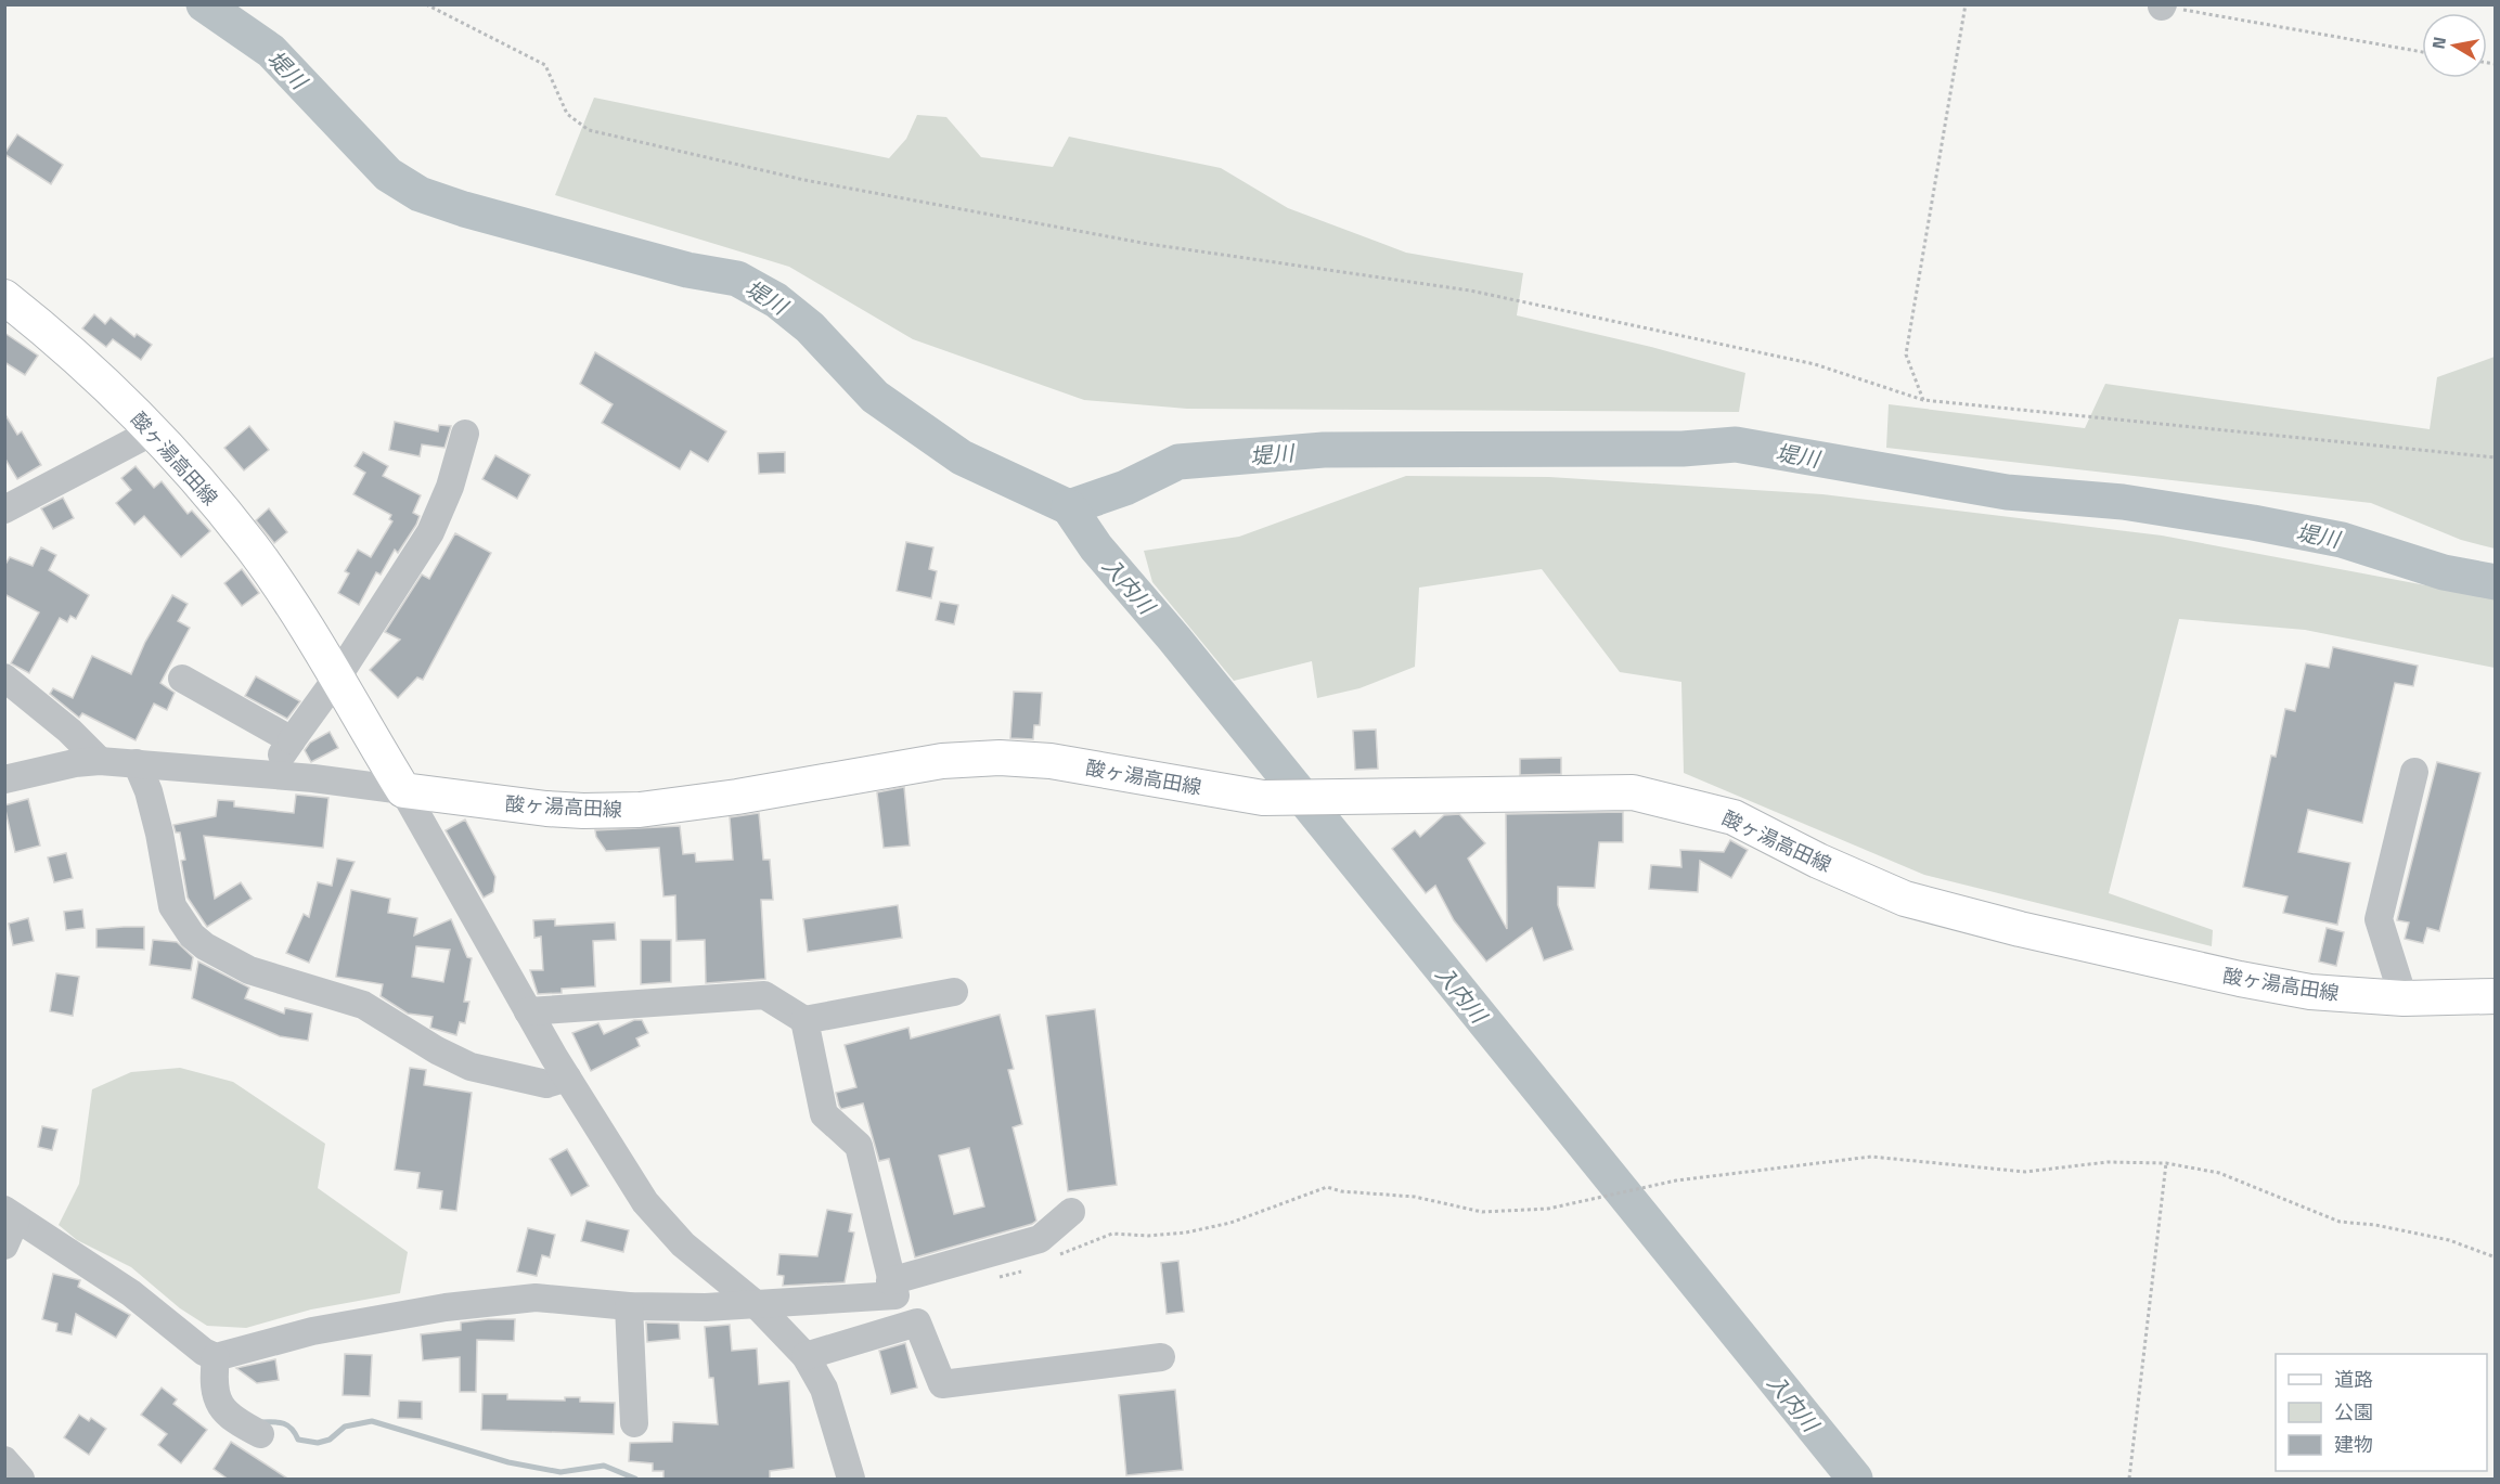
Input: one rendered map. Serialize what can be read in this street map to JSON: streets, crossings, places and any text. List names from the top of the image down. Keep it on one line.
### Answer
{"streets":{"main road":["酸ヶ湯高田線"]},"water":["堤川","入内川"],"legend":["道路","公園","建物"],"north":"left"}
